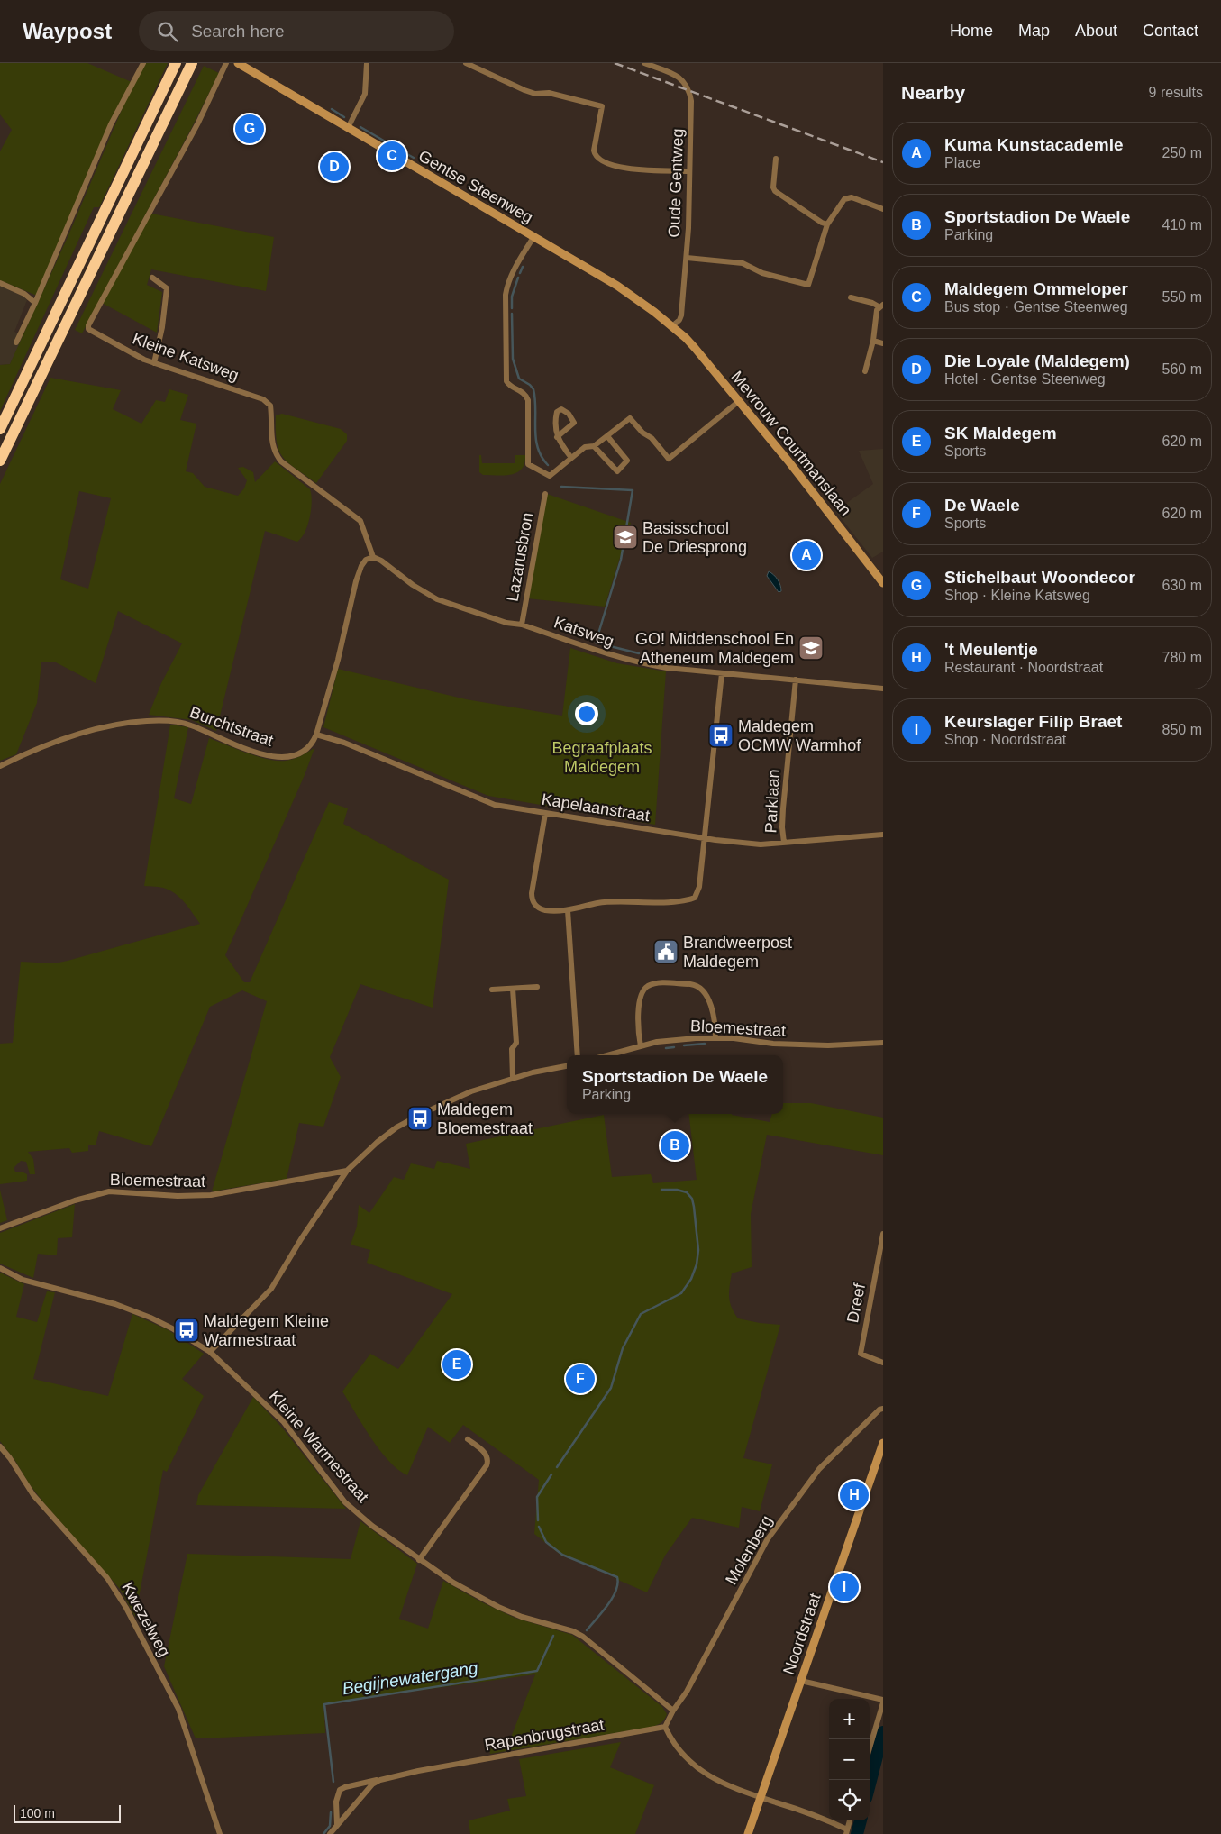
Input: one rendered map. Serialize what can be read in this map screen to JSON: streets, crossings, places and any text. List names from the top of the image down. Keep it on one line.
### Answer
{"streets":{"street":["Oude Gentweg","Gentse Steenweg","Kleine Katsweg","Mevrouw Courtmanslaan","Lazarusbron","Katsweg","Burchtstraat","Parklaan","Kapelaanstraat","Bloemestraat","Dreef","Kleine Warmestraat","Molenberg","Kwezelweg","Noordstraat","Rapenbrugstraat"]},"crossings":[["Oude Gentweg","Gentse Steenweg"],["Oude Gentweg","Mevrouw Courtmanslaan"],["Gentse Steenweg","Mevrouw Courtmanslaan"],["Kleine Katsweg","Katsweg"],["Kleine Katsweg","Burchtstraat"],["Lazarusbron","Katsweg"],["Katsweg","Burchtstraat"],["Katsweg","Parklaan"],["Burchtstraat","Kapelaanstraat"],["Parklaan","Kapelaanstraat"],["Kleine Warmestraat","Molenberg"],["Molenberg","Rapenbrugstraat"]],"water":["Begijnewatergang"],"parks":["Begraafplaats Maldegem"],"places":{"school or university":["Basisschool De Driesprong","GO! Middenschool En Atheneum Maldegem"],"bus stop":["Maldegem OCMW Warmhof","Maldegem Bloemestraat","Maldegem Kleine Warmestraat"],"public building":["Brandweerpost Maldegem"]},"scale_bar":"100 m","page":{"header":"Waypost","search":"Search here","nav":["Home","Map","About","Contact"],"heading":["Nearby","9 results"],"pins":["G","C","D","A","B","E","F","H","I"],"list":[{"mark":"A","name":"Kuma Kunstacademie","note":"Place","value":"250 m"},{"mark":"B","name":"Sportstadion De Waele","note":"Parking","value":"410 m"},{"mark":"C","name":"Maldegem Ommeloper","note":"Bus stop · Gentse Steenweg","value":"550 m"},{"mark":"D","name":"Die Loyale (Maldegem)","note":"Hotel · Gentse Steenweg","value":"560 m"},{"mark":"E","name":"SK Maldegem","note":"Sports","value":"620 m"},{"mark":"F","name":"De Waele","note":"Sports","value":"620 m"},{"mark":"G","name":"Stichelbaut Woondecor","note":"Shop · Kleine Katsweg","value":"630 m"},{"mark":"H","name":"'t Meulentje","note":"Restaurant · Noordstraat","value":"780 m"},{"mark":"I","name":"Keurslager Filip Braet","note":"Shop · Noordstraat","value":"850 m"}],"popup":["Sportstadion De Waele","Parking"],"map_buttons":["+","−"],"scale":"100 m"}}
